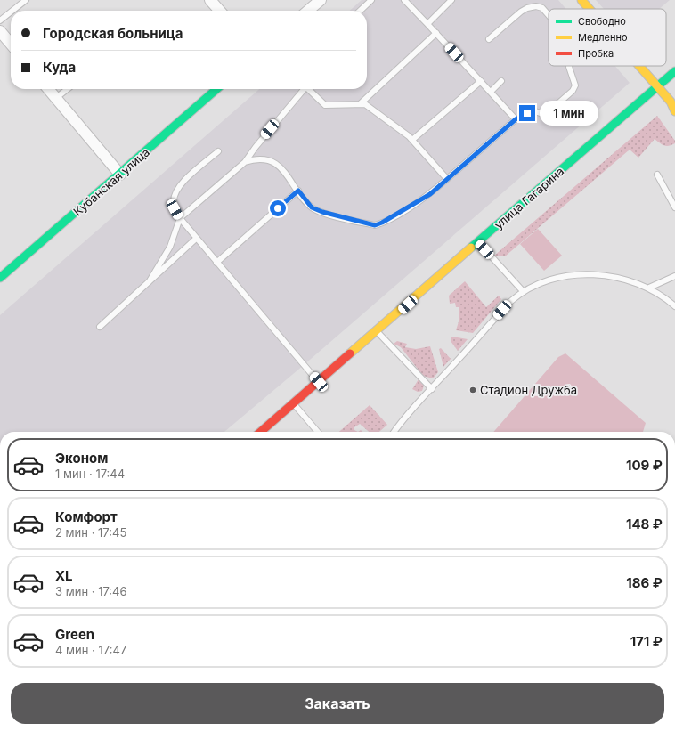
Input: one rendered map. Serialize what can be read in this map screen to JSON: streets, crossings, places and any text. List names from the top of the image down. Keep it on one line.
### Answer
{"streets":{"main road":["Кубанская улица","улица Гагарина"]},"places":["Стадион Дружба"],"legend":["Свободно","Медленно","Пробка"],"page":{"banner":["Городская больница","Куда"],"bubble":"1 мин","list":[{"name":"Эконом","note":"1 мин · 17:44","value":"109 ₽"},{"name":"Комфорт","note":"2 мин · 17:45","value":"148 ₽"},{"name":"XL","note":"3 мин · 17:46","value":"186 ₽"},{"name":"Green","note":"4 мин · 17:47","value":"171 ₽"}],"buttons":"Заказать"}}
